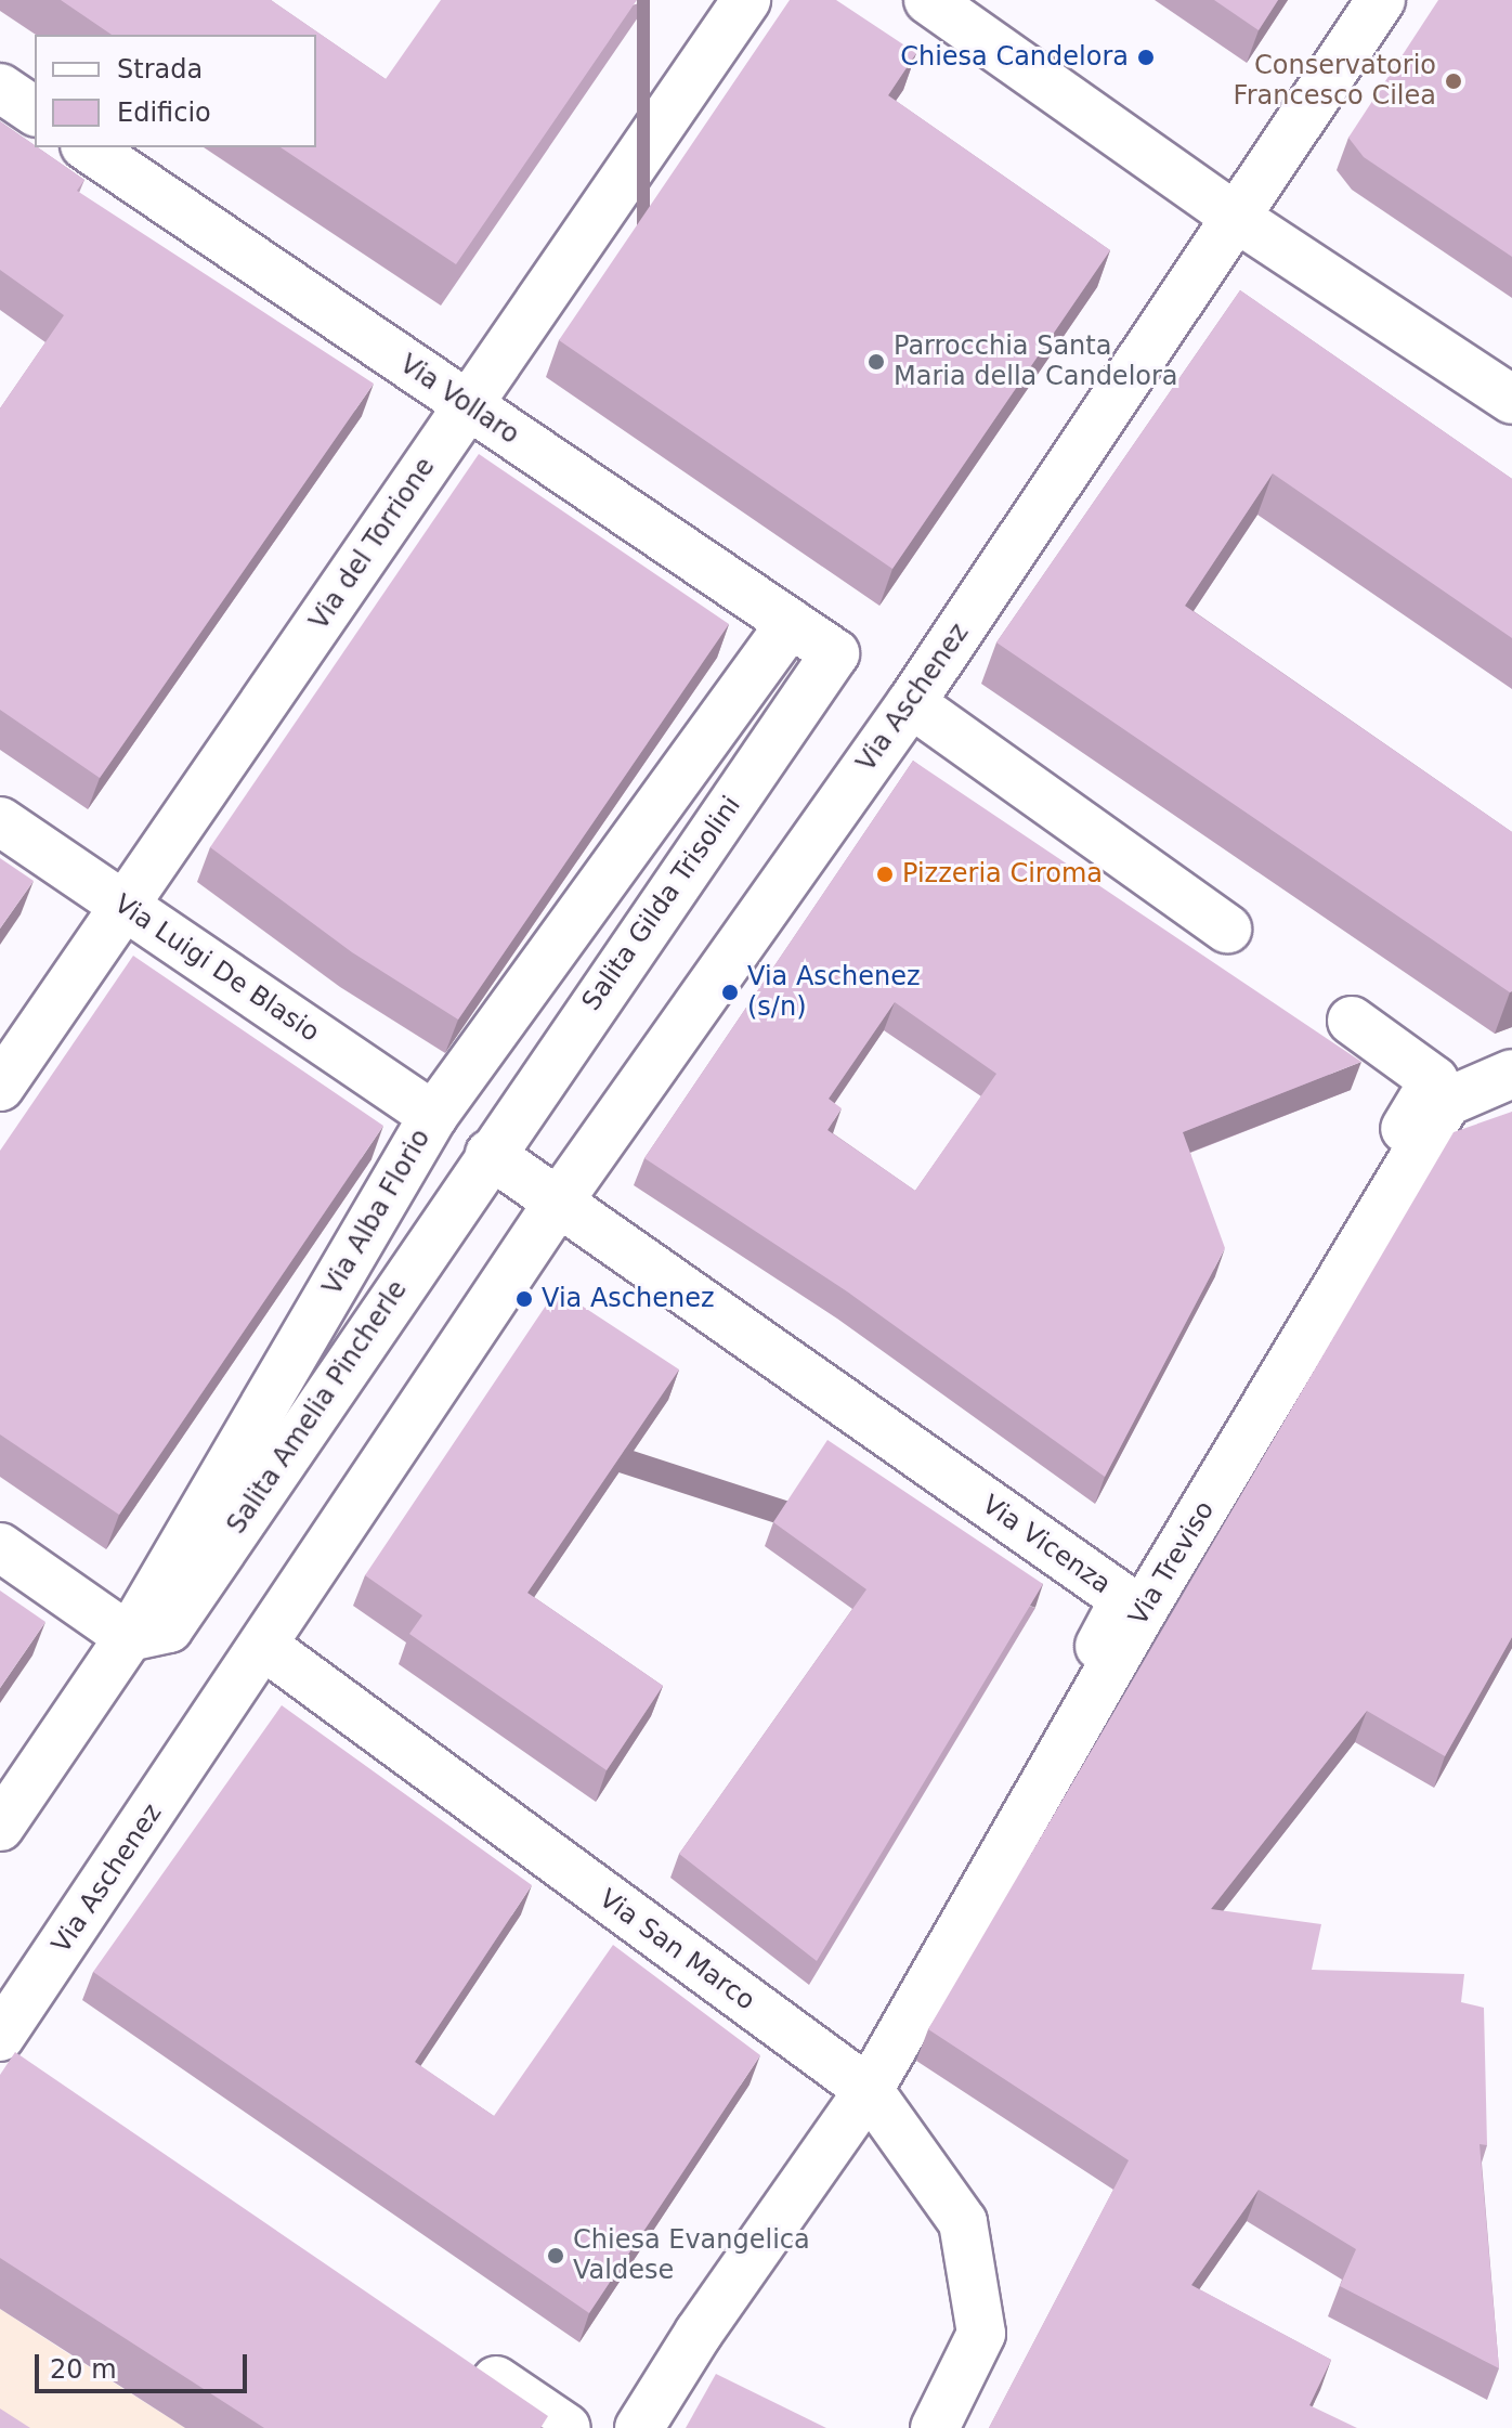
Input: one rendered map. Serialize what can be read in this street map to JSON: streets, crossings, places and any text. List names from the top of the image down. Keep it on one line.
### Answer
{"streets":{"street":["Via Vollaro","Via del Torrione","Via Aschenez","Salita Gilda Trisolini","Via Luigi De Blasio","Via Alba Florio","Salita Amelia Pincherle","Via Vicenza","Via Treviso","Via San Marco"]},"crossings":[["Via Vollaro","Via del Torrione"],["Via Vollaro","Salita Gilda Trisolini"],["Via Vollaro","Via Alba Florio"],["Via del Torrione","Via Luigi De Blasio"],["Via Aschenez","Via Vicenza"],["Via Aschenez","Via San Marco"],["Salita Gilda Trisolini","Salita Amelia Pincherle"],["Salita Gilda Trisolini","Via Vicenza"],["Via Luigi De Blasio","Via Alba Florio"],["Via Alba Florio","Salita Amelia Pincherle"],["Salita Amelia Pincherle","Via Vicenza"],["Via Vicenza","Via Treviso"],["Via Vicenza","Via San Marco"],["Via Treviso","Via San Marco"]],"places":["Chiesa Candelora","Conservatorio Francesco Cilea","Parrocchia Santa Maria della Candelora","Pizzeria Ciroma","Via Aschenez (s/n)","Via Aschenez","Chiesa Evangelica Valdese"],"legend":["Strada","Edificio"],"scale_bar":"20 m"}
